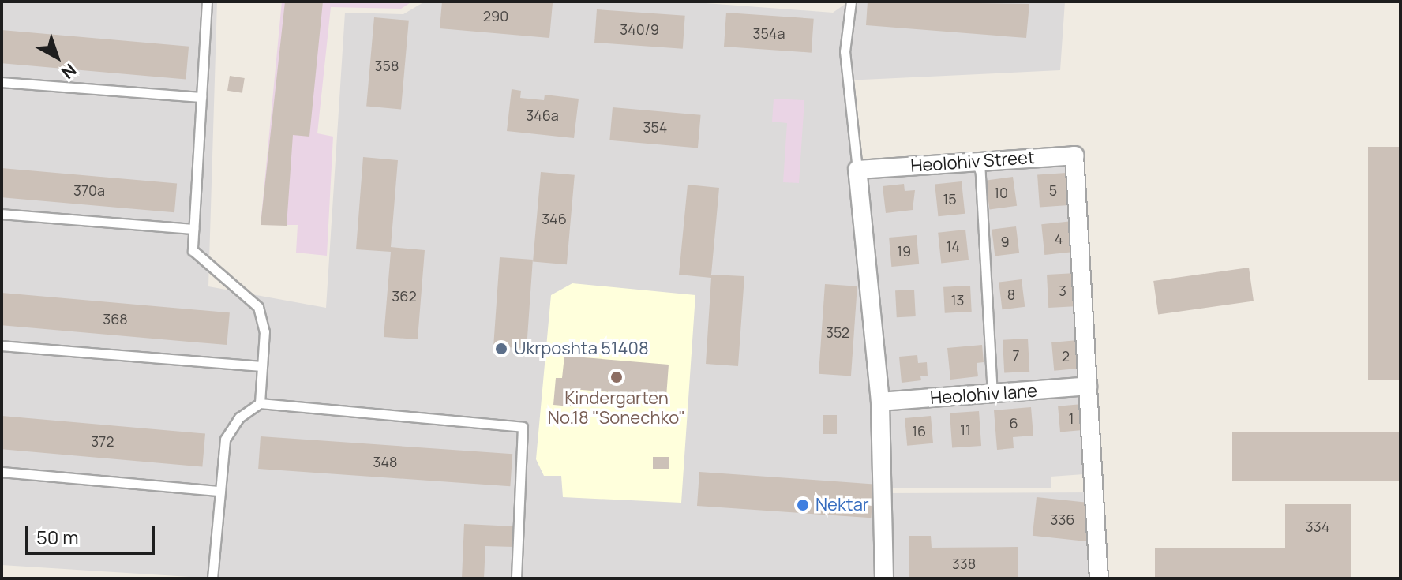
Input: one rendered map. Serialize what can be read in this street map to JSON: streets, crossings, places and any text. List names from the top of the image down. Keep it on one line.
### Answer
{"streets":{"street":["Heolohiv Street","Heolohiv lane"]},"crossings":[["Heolohiv Street","Heolohiv lane"]],"places":["Ukrposhta 51408","Kindergarten No.18 \"Sonechko\"","Nektar"],"house_numbers":["290","340/9","354а","358","346а","354","370а","5","10","15","346","4","9","14","19","3","8","362","13","368","352","7","2","1","6","11","16","372","348","336","334","338"],"scale_bar":"50 m","north":"bottom right"}
